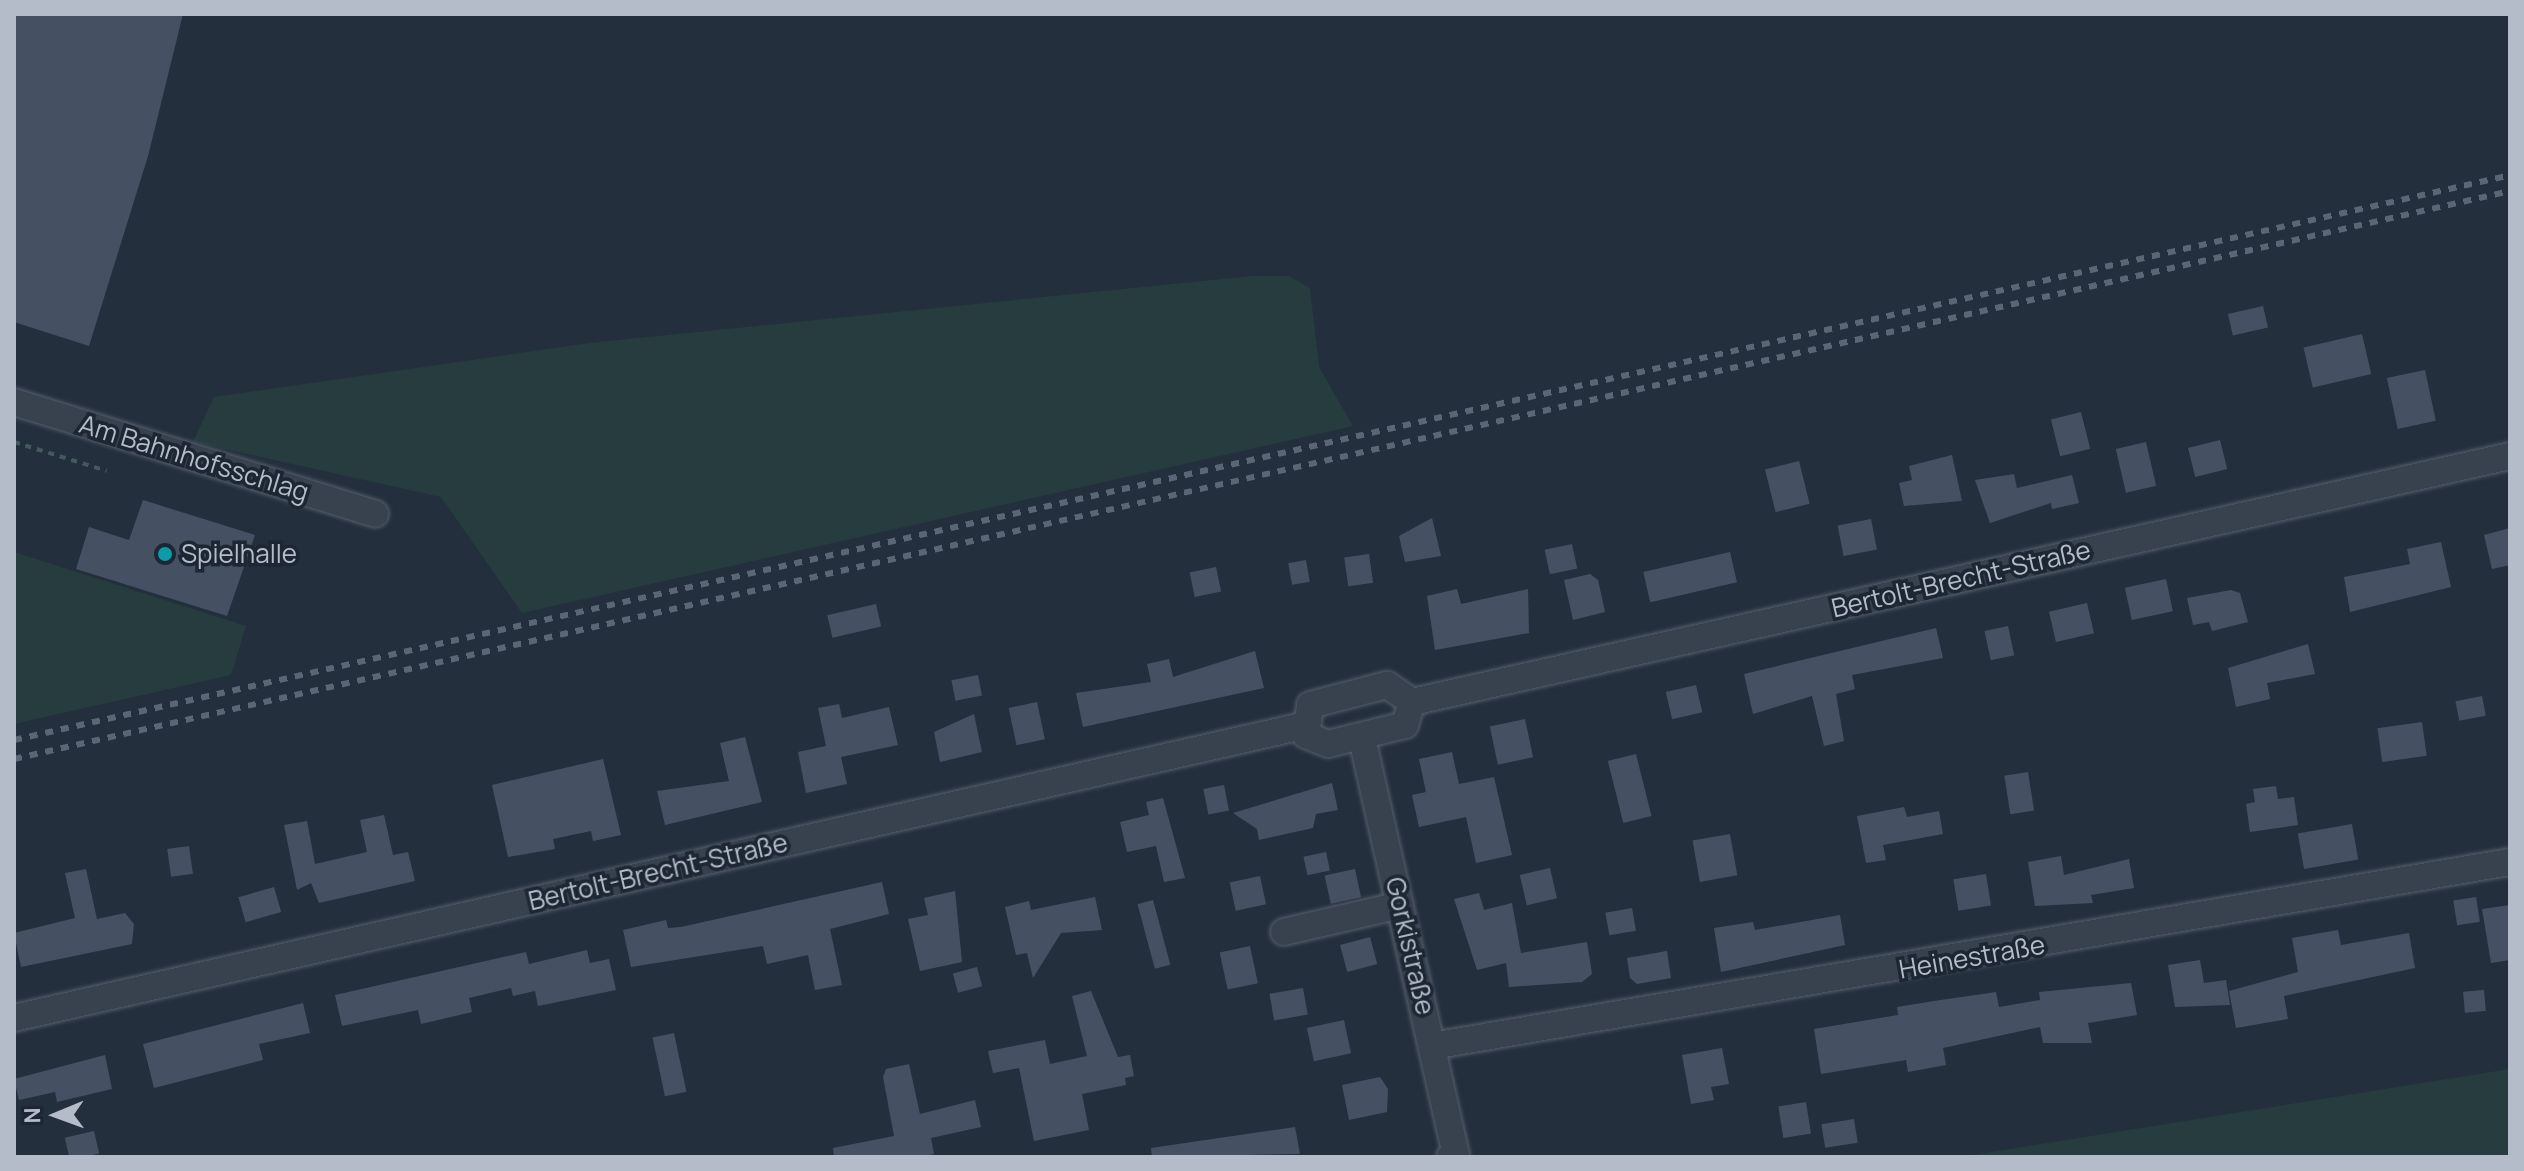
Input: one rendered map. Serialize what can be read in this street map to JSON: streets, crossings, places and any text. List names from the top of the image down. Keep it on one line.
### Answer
{"streets":{"street":["Am Bahnhofsschlag","Bertolt-Brecht-Straße","Gorkistraße","Heinestraße"]},"crossings":[["Gorkistraße","Heinestraße"]],"places":["Spielhalle"],"north":"left"}
